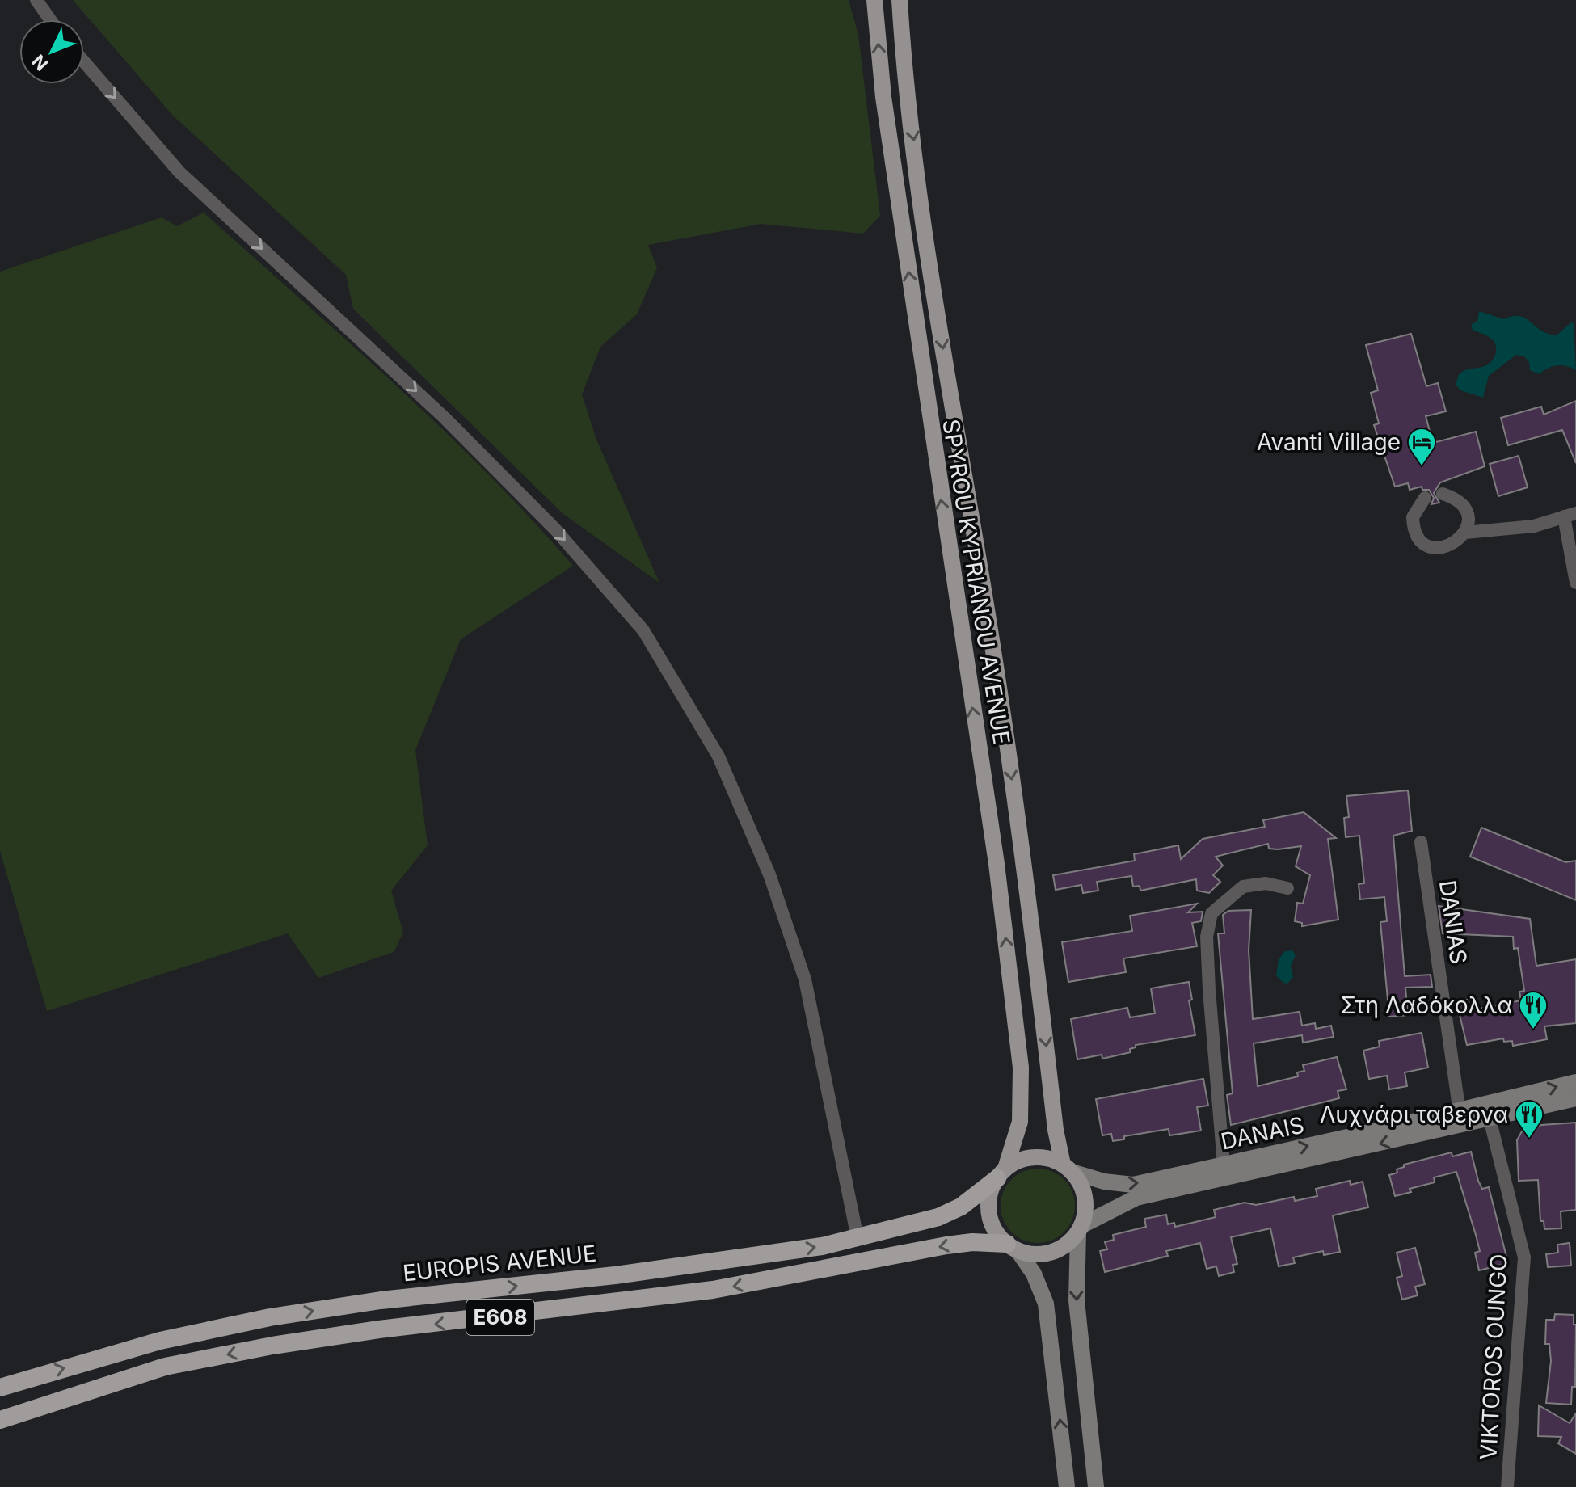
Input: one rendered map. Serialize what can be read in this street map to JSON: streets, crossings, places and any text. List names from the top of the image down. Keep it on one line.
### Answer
{"streets":{"highway":["EUROPIS AVENUE","E608"],"main road":["SPYROU KYPRIANOU AVENUE","DANAIS"],"street":["DANIAS","VIKTOROS OUNGO"]},"crossings":[["SPYROU KYPRIANOU AVENUE","DANAIS"],["SPYROU KYPRIANOU AVENUE","EUROPIS AVENUE"],["SPYROU KYPRIANOU AVENUE","E608"],["DANIAS","DANAIS"],["DANAIS","EUROPIS AVENUE"],["DANAIS","E608"],["DANAIS","VIKTOROS OUNGO"],["EUROPIS AVENUE","E608"]],"places":{"hotel":["Avanti Village"],"restaurant":["Στη Λαδόκολλα","Λυχνάρι ταβερνα"]},"north":"bottom left"}
